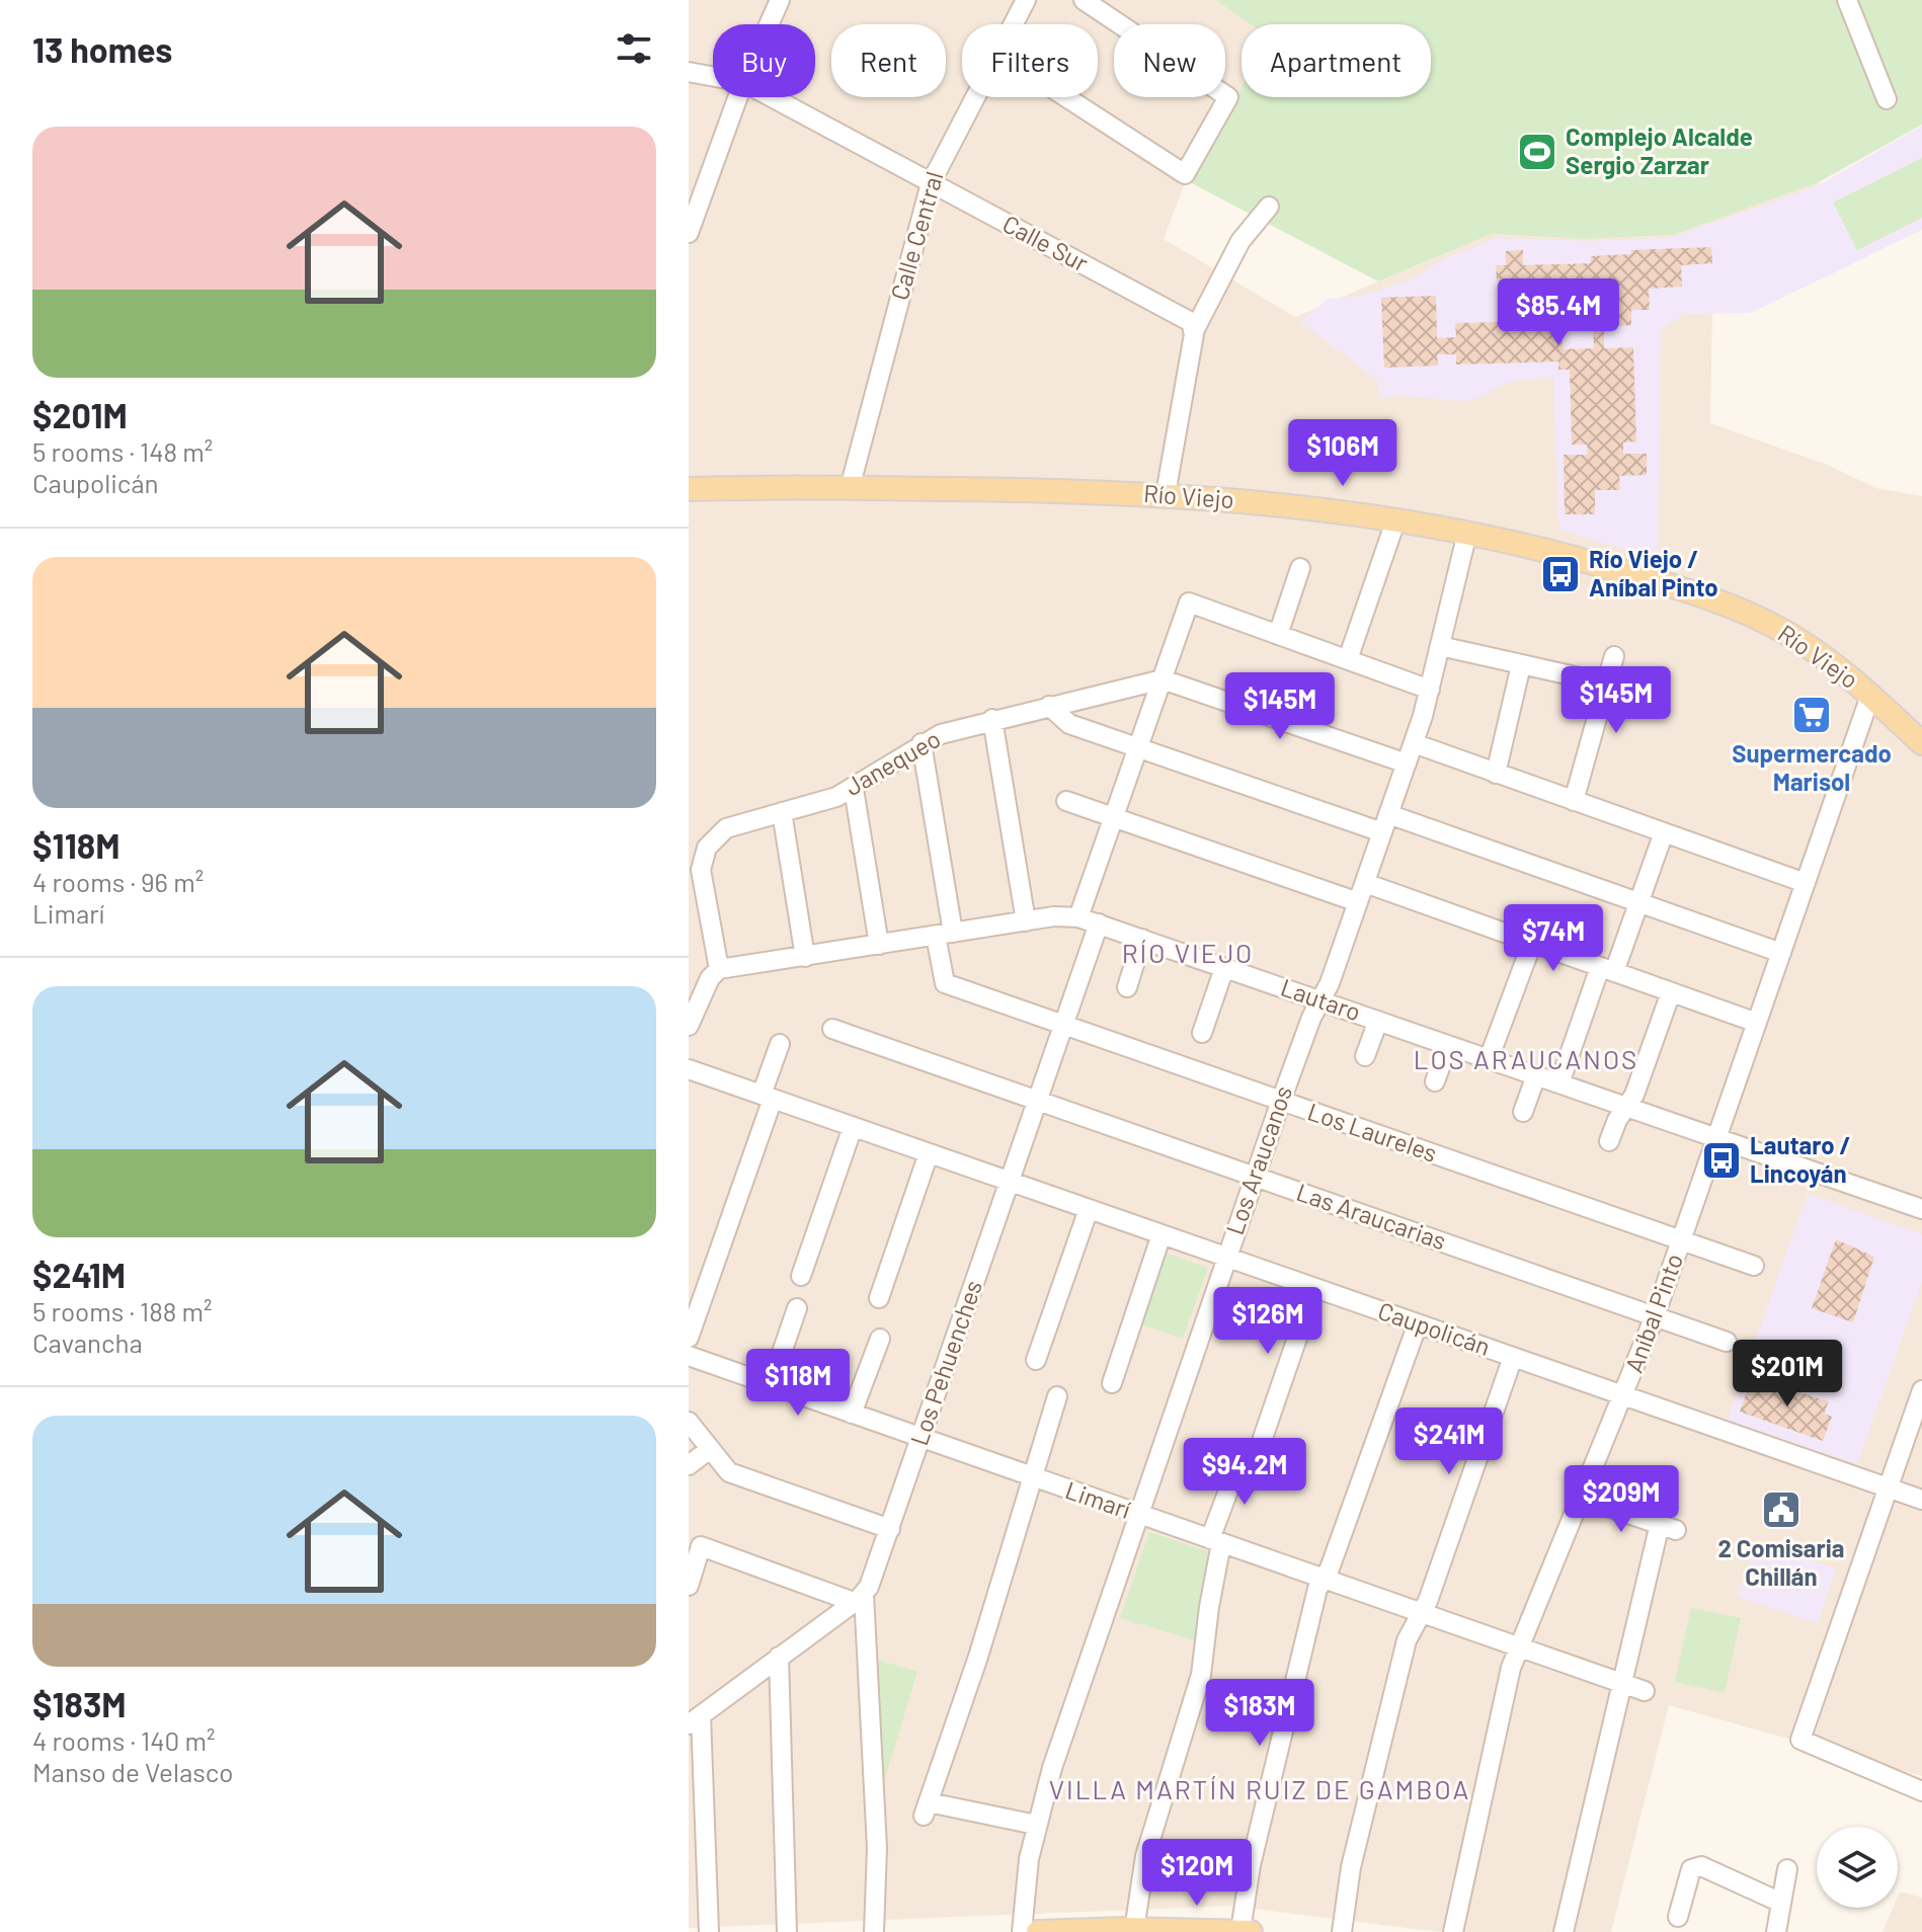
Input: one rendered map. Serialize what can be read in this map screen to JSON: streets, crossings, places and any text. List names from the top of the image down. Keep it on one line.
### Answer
{"streets":{"main road":["Río Viejo"],"street":["Calle Central","Calle Sur","Janequeo","Lautaro","Los Laureles","Los Araucanos","Las Araucarias","Aníbal Pinto","Caupolicán","Los Pehuenches","Limarí"]},"crossings":[["Calle Central","Calle Sur"],["Calle Central","Río Viejo"],["Río Viejo","Los Araucanos"],["Río Viejo","Aníbal Pinto"],["Janequeo","Lautaro"],["Lautaro","Los Laureles"],["Lautaro","Los Araucanos"],["Lautaro","Aníbal Pinto"],["Lautaro","Los Pehuenches"],["Los Laureles","Los Araucanos"],["Los Laureles","Aníbal Pinto"],["Los Laureles","Los Pehuenches"],["Los Araucanos","Las Araucarias"],["Los Araucanos","Caupolicán"],["Los Araucanos","Limarí"],["Las Araucarias","Aníbal Pinto"],["Las Araucarias","Los Pehuenches"],["Aníbal Pinto","Caupolicán"],["Aníbal Pinto","Limarí"],["Caupolicán","Los Pehuenches"],["Los Pehuenches","Limarí"]],"districts":["RÍO VIEJO","LOS ARAUCANOS","VILLA MARTÍN RUIZ DE GAMBOA"],"places":{"sports":["Complejo Alcalde Sergio Zarzar"],"bus stop":["Río Viejo / Aníbal Pinto","Lautaro / Lincoyán"],"supermarket":["Supermercado Marisol"],"public building":["2 Comisaria Chillán"]},"page":{"heading":"13 homes","chip":["Buy","Rent","Filters","New","Apartment"],"list":[{"name":"$201M","note":"5 rooms · 148 m² · Caupolicán"},{"name":"$118M","note":"4 rooms · 96 m² · Limarí"},{"name":"$241M","note":"5 rooms · 188 m² · Cavancha"},{"name":"$183M","note":"4 rooms · 140 m² · Manso de Velasco"}],"price":["$85.4M","$106M","$145M","$145M","$74M","$126M","$201M","$118M","$241M","$94.2M","$209M","$183M","$120M"]}}
